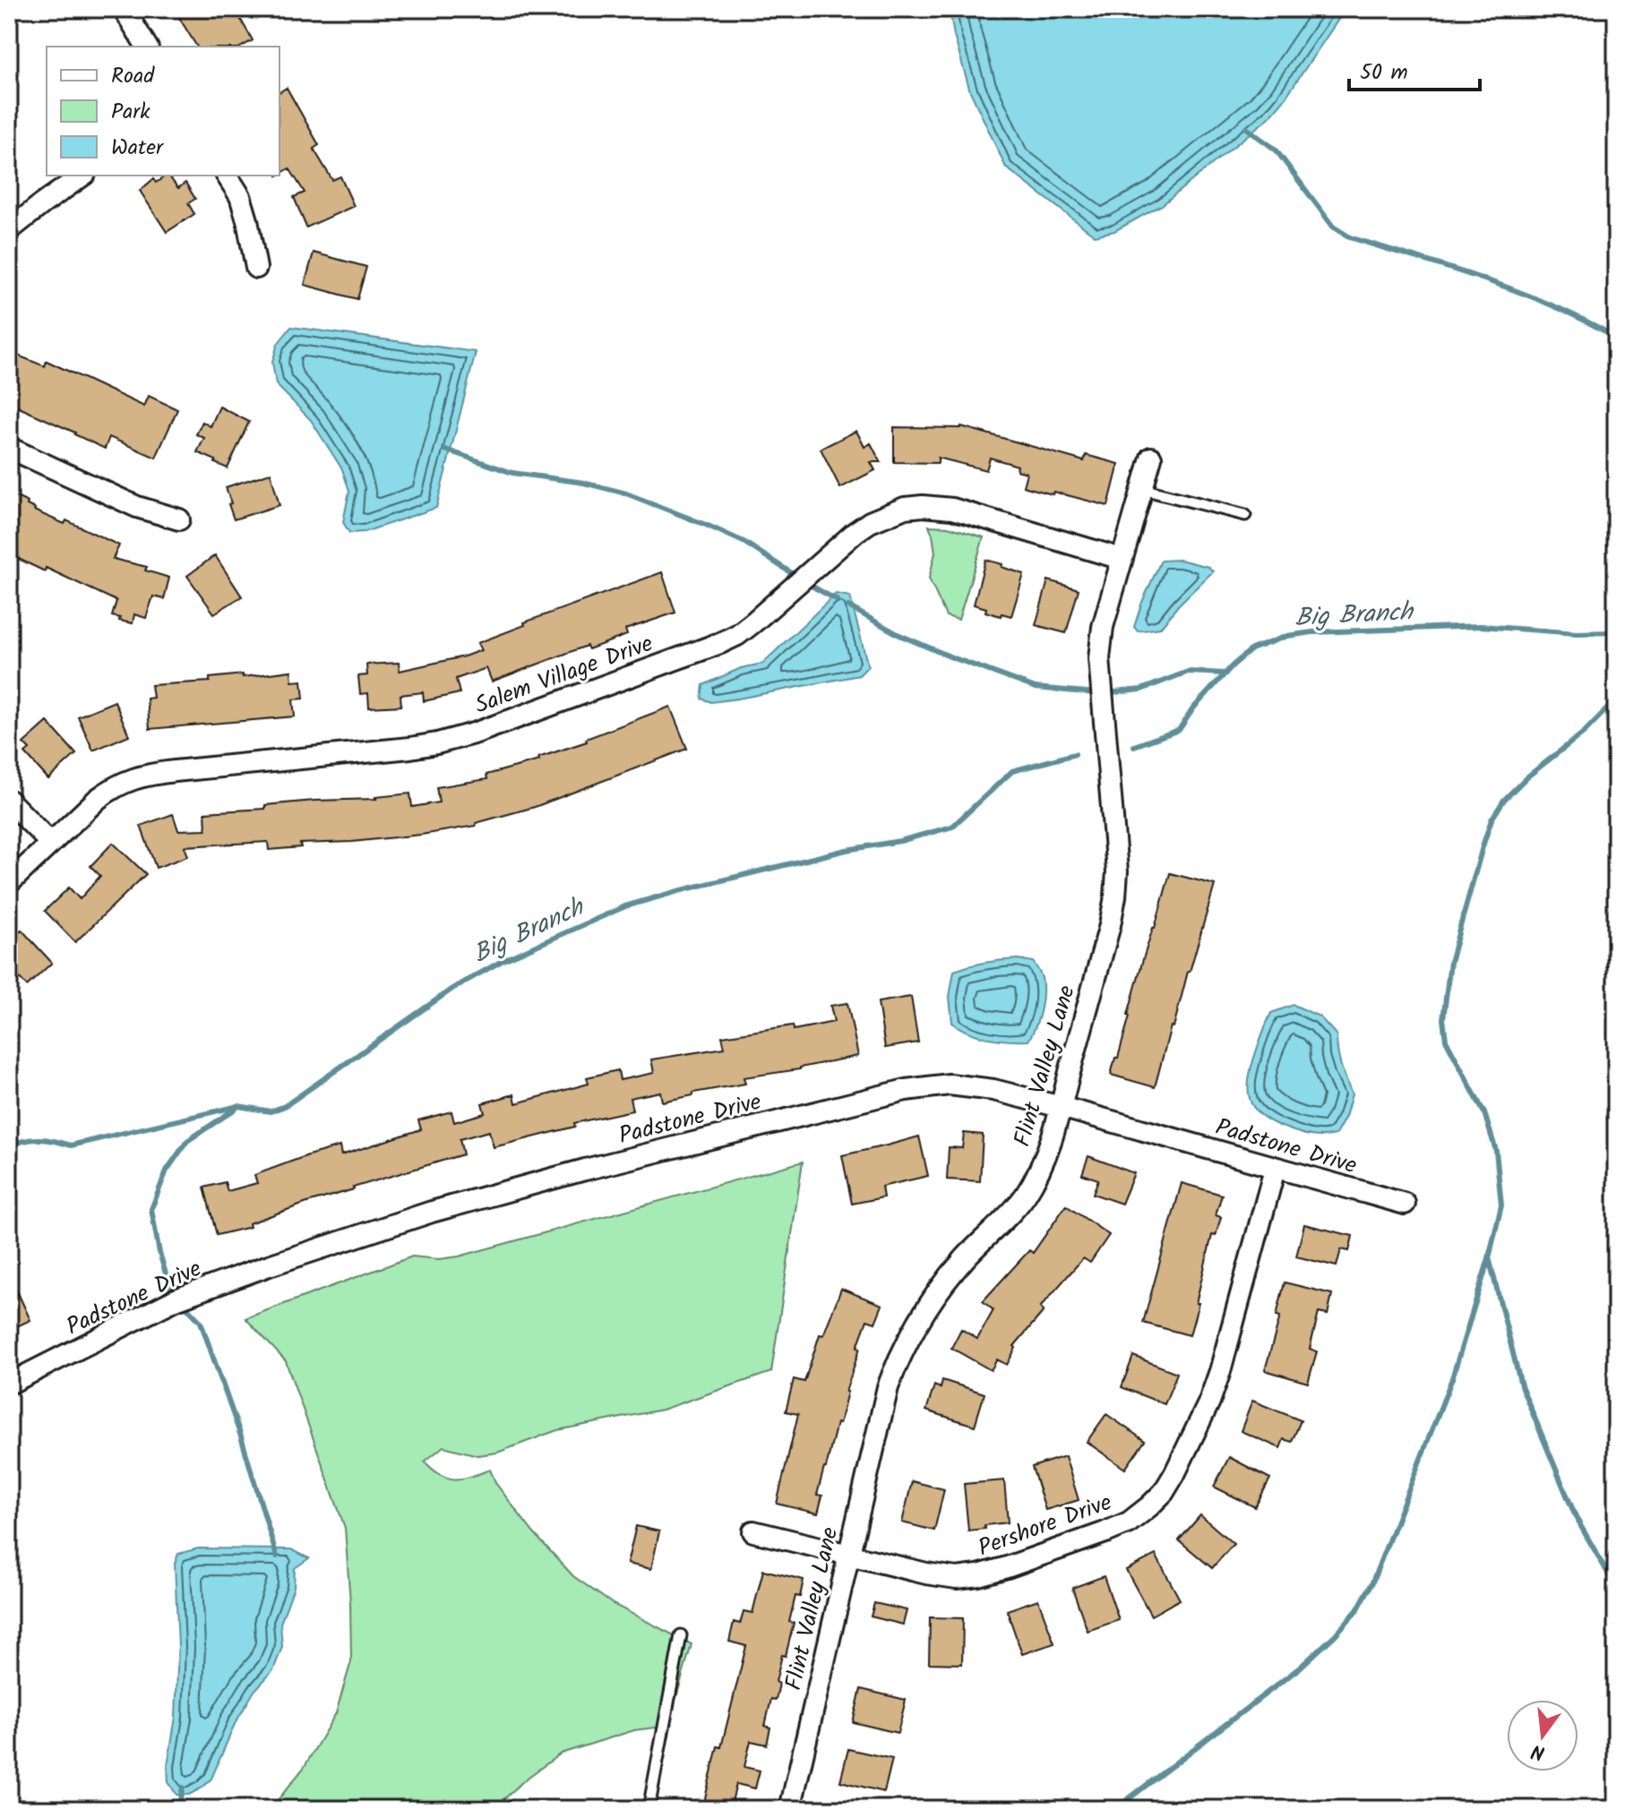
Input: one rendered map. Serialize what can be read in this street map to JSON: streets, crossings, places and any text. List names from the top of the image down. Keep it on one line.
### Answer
{"streets":{"street":["Salem Village Drive","Flint Valley Lane","Padstone Drive","Pershore Drive"]},"crossings":[["Salem Village Drive","Flint Valley Lane"],["Flint Valley Lane","Padstone Drive"],["Flint Valley Lane","Pershore Drive"],["Padstone Drive","Pershore Drive"]],"water":["Big Branch"],"legend":["Road","Park","Water"],"scale_bar":"50 m","north":"bottom"}
